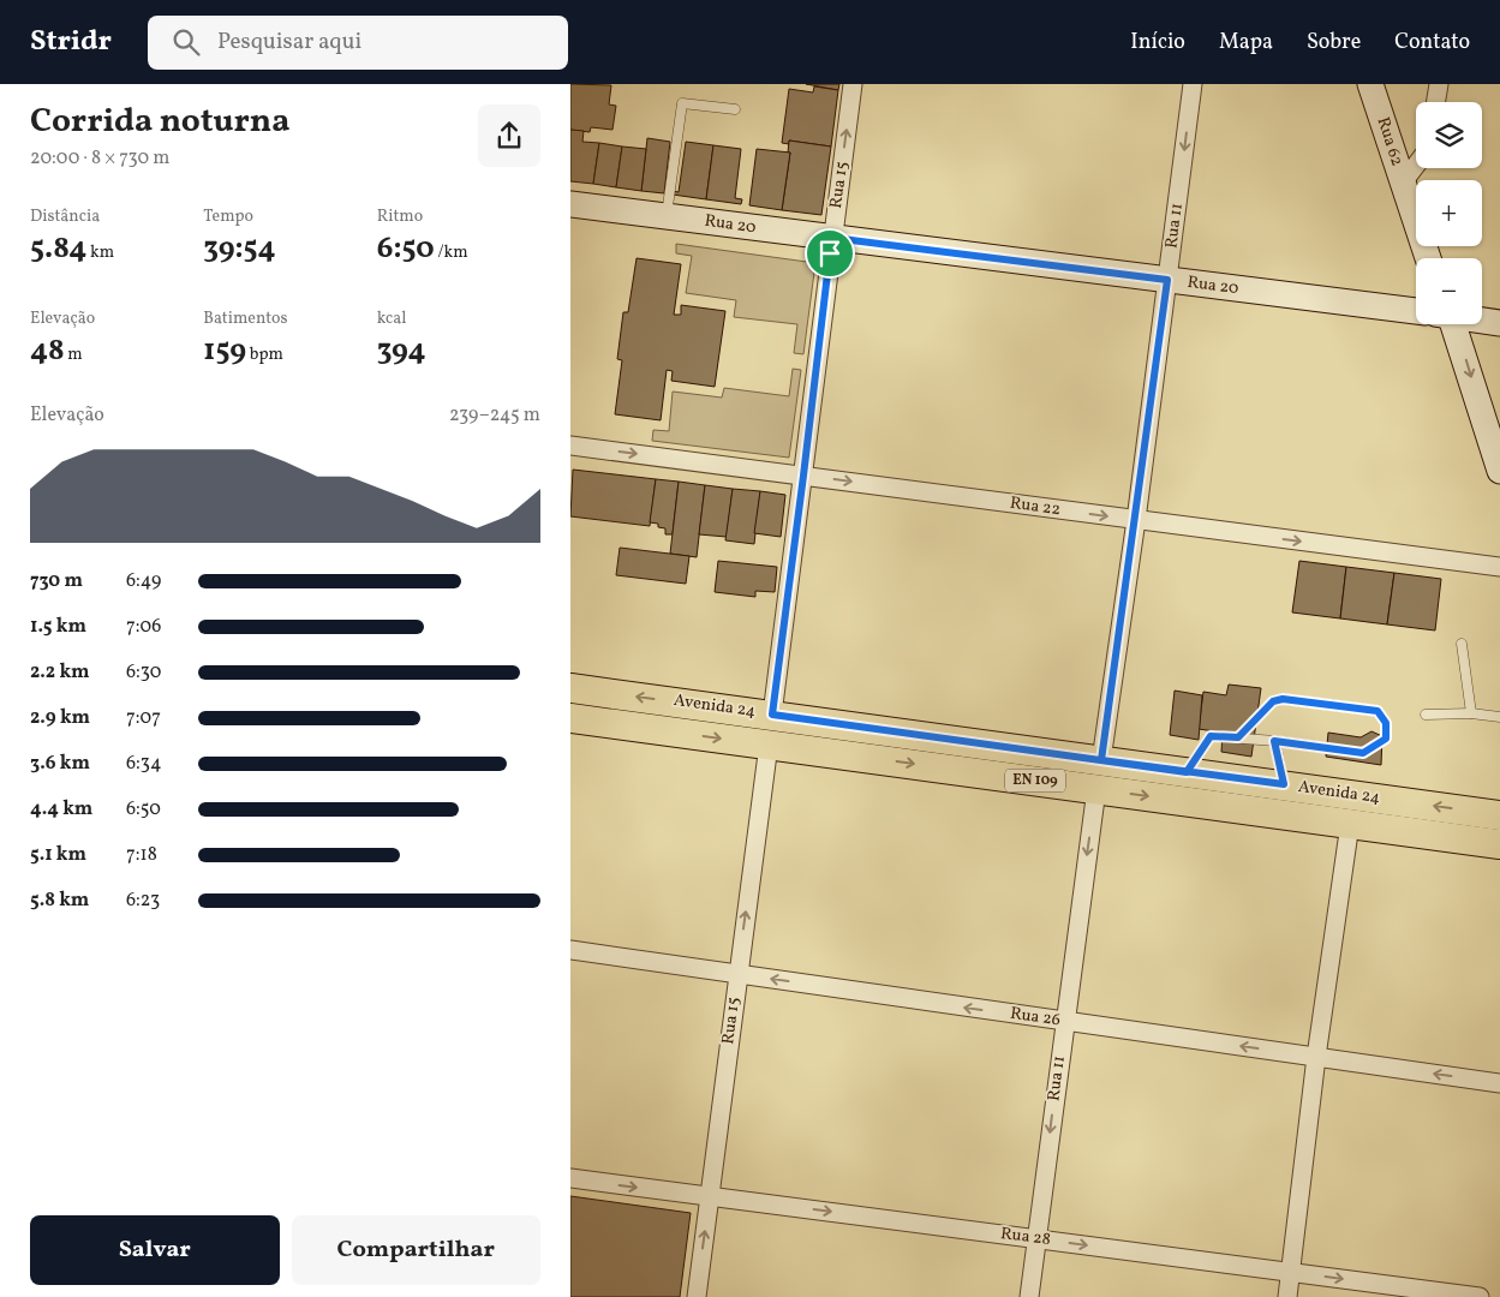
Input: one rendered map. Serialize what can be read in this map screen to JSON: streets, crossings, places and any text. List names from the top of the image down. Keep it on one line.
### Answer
{"streets":{"main road":["Rua 62","Rua 20","Avenida 24","EN 109"],"street":["Rua 15","Rua 11","Rua 22","Rua 26","Rua 28"]},"crossings":[["Rua 15","Rua 20"],["Rua 15","Rua 22"],["Rua 15","Avenida 24"],["Rua 15","Rua 26"],["Rua 15","Rua 28"],["Rua 20","Rua 11"],["Rua 11","Rua 22"],["Rua 11","Avenida 24"],["Rua 11","Rua 26"],["Rua 11","Rua 28"]],"one_way":["Rua 15","Rua 11","Rua 22","Rua 26","Rua 28"],"page":{"header":"Stridr","search":"Pesquisar aqui","nav":["Início","Mapa","Sobre","Contato"],"heading":["Corrida noturna","20:00 · 8 × 730 m"],"map_buttons":["+","−"],"stats":[["Distância","5.84 km"],["Tempo","39:54"],["Ritmo","6:50 /km"],["Elevação","48 m"],["Batimentos","159 bpm"],["kcal","394"]],"chart":["Elevação","239–245 m"],"list":[{"name":"730 m","note":"6:49"},{"name":"1.5 km","note":"7:06"},{"name":"2.2 km","note":"6:30"},{"name":"2.9 km","note":"7:07"},{"name":"3.6 km","note":"6:34"},{"name":"4.4 km","note":"6:50"},{"name":"5.1 km","note":"7:18"},{"name":"5.8 km","note":"6:23"}],"buttons":["Salvar","Compartilhar"]}}
